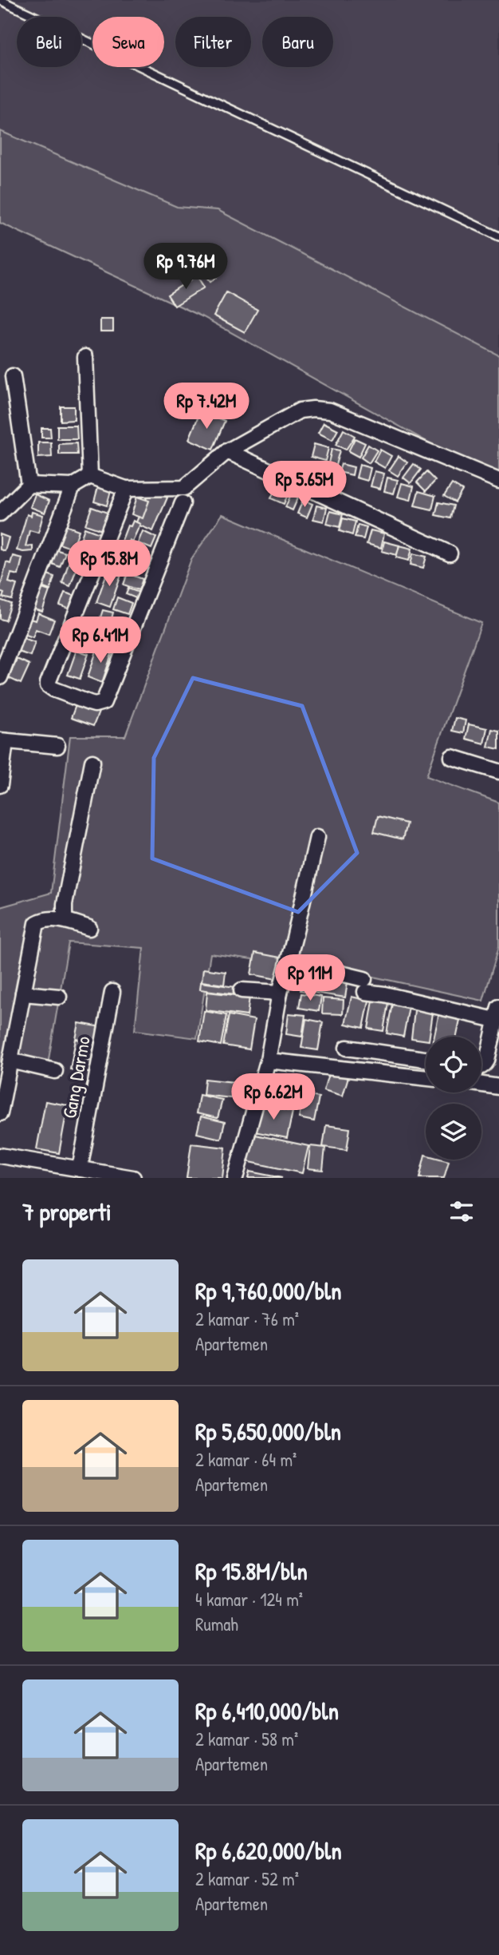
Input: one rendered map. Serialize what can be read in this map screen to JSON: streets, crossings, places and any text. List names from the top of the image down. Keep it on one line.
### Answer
{"streets":{"street":["Gang Darmo"]},"page":{"chip":["Beli","Sewa","Filter","Baru"],"price":["Rp 9.76M","Rp 7.42M","Rp 5.65M","Rp 15.8M","Rp 6.41M","Rp 11M","Rp 6.62M"],"heading":"7 properti","list":[{"name":"Rp 9,760,000/bln","note":"2 kamar · 76 m² · Apartemen"},{"name":"Rp 5,650,000/bln","note":"2 kamar · 64 m² · Apartemen"},{"name":"Rp 15.8M/bln","note":"4 kamar · 124 m² · Rumah"},{"name":"Rp 6,410,000/bln","note":"2 kamar · 58 m² · Apartemen"},{"name":"Rp 6,620,000/bln","note":"2 kamar · 52 m² · Apartemen"}]}}
